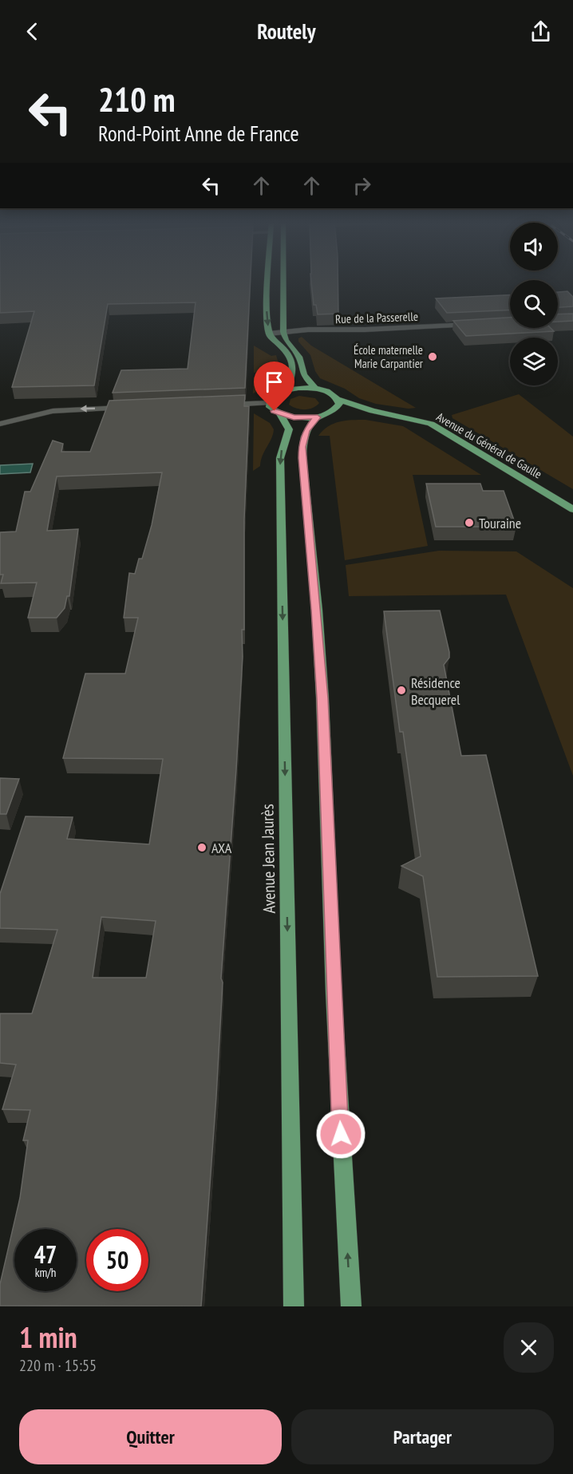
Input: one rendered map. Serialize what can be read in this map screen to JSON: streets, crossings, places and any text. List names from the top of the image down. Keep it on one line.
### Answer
{"streets":{"main road":["Avenue du Général de Gaulle","Avenue Jean Jaurès"],"street":["Rue de la Passerelle"]},"crossings":[["Avenue du Général de Gaulle","Avenue Jean Jaurès"]],"places":["École maternelle Marie Carpantier","Touraine","Résidence Becquerel","AXA"],"page":{"header":"Routely","turn":["210 m","Rond-Point Anne de France"],"speed":"47 km/h","limit":"50","heading":["1 min","220 m · 15:55"],"buttons":["Quitter","Partager"]}}
